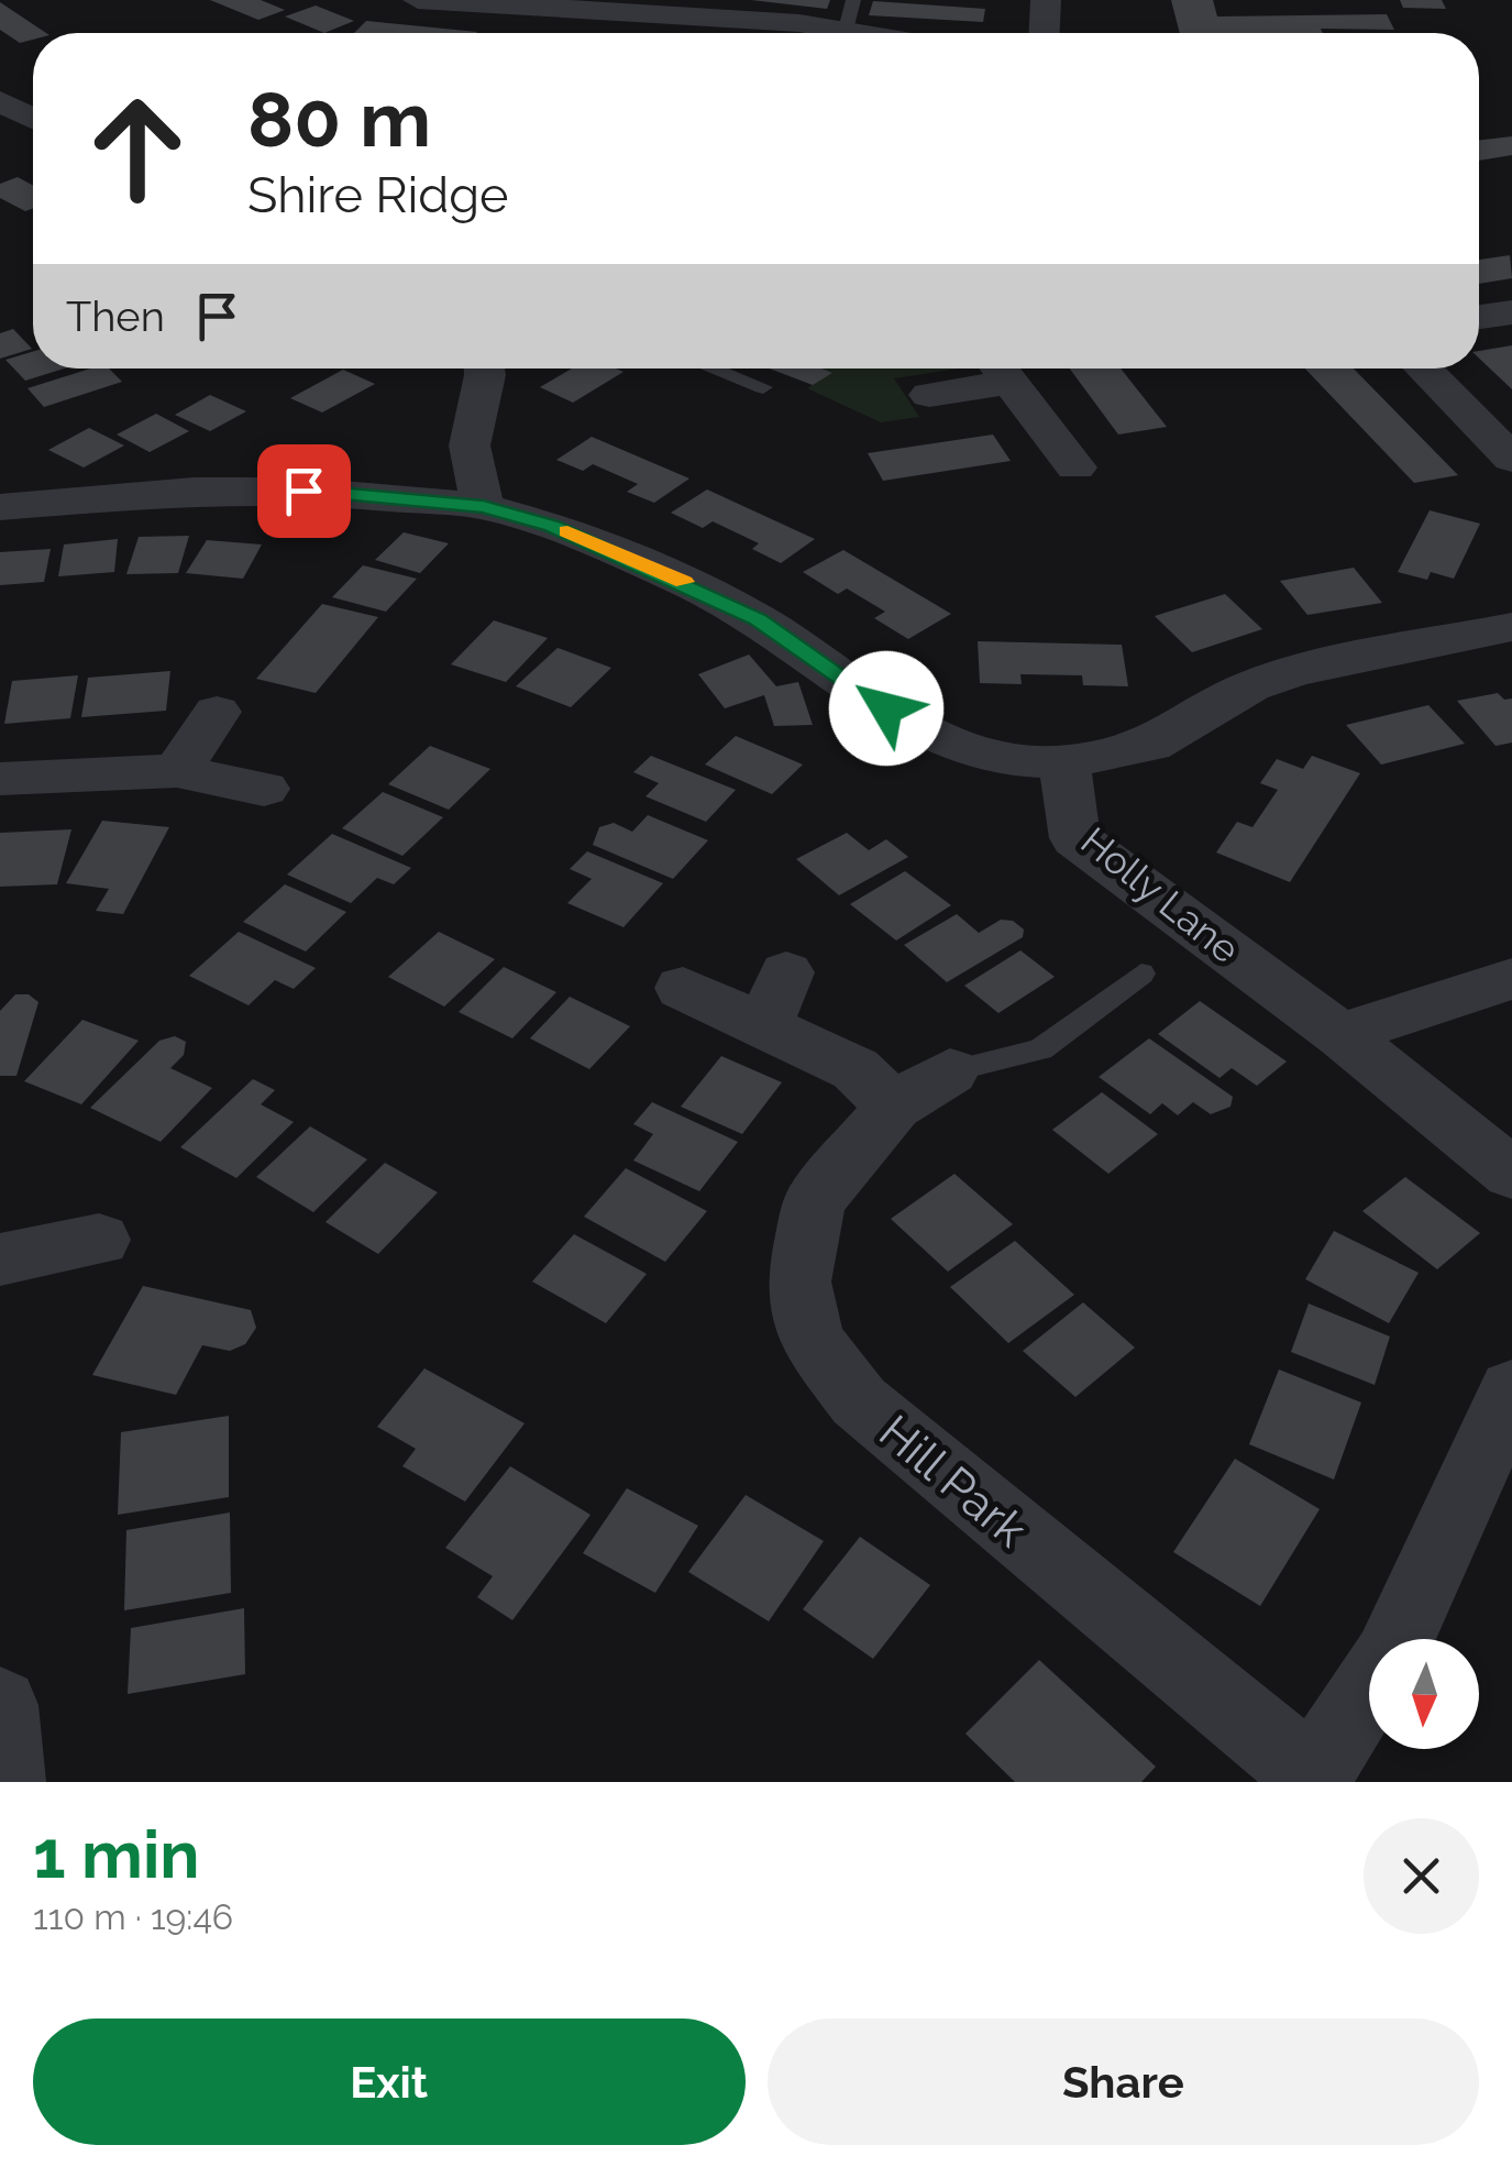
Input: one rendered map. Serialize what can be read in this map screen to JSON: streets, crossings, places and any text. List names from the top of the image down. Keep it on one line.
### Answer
{"streets":{"street":["Holly Lane","Hill Park"]},"north":"bottom","page":{"turn":["80 m","Shire Ridge"],"then":"Then","heading":["1 min","110 m · 19:46"],"buttons":["Exit","Share"]}}
